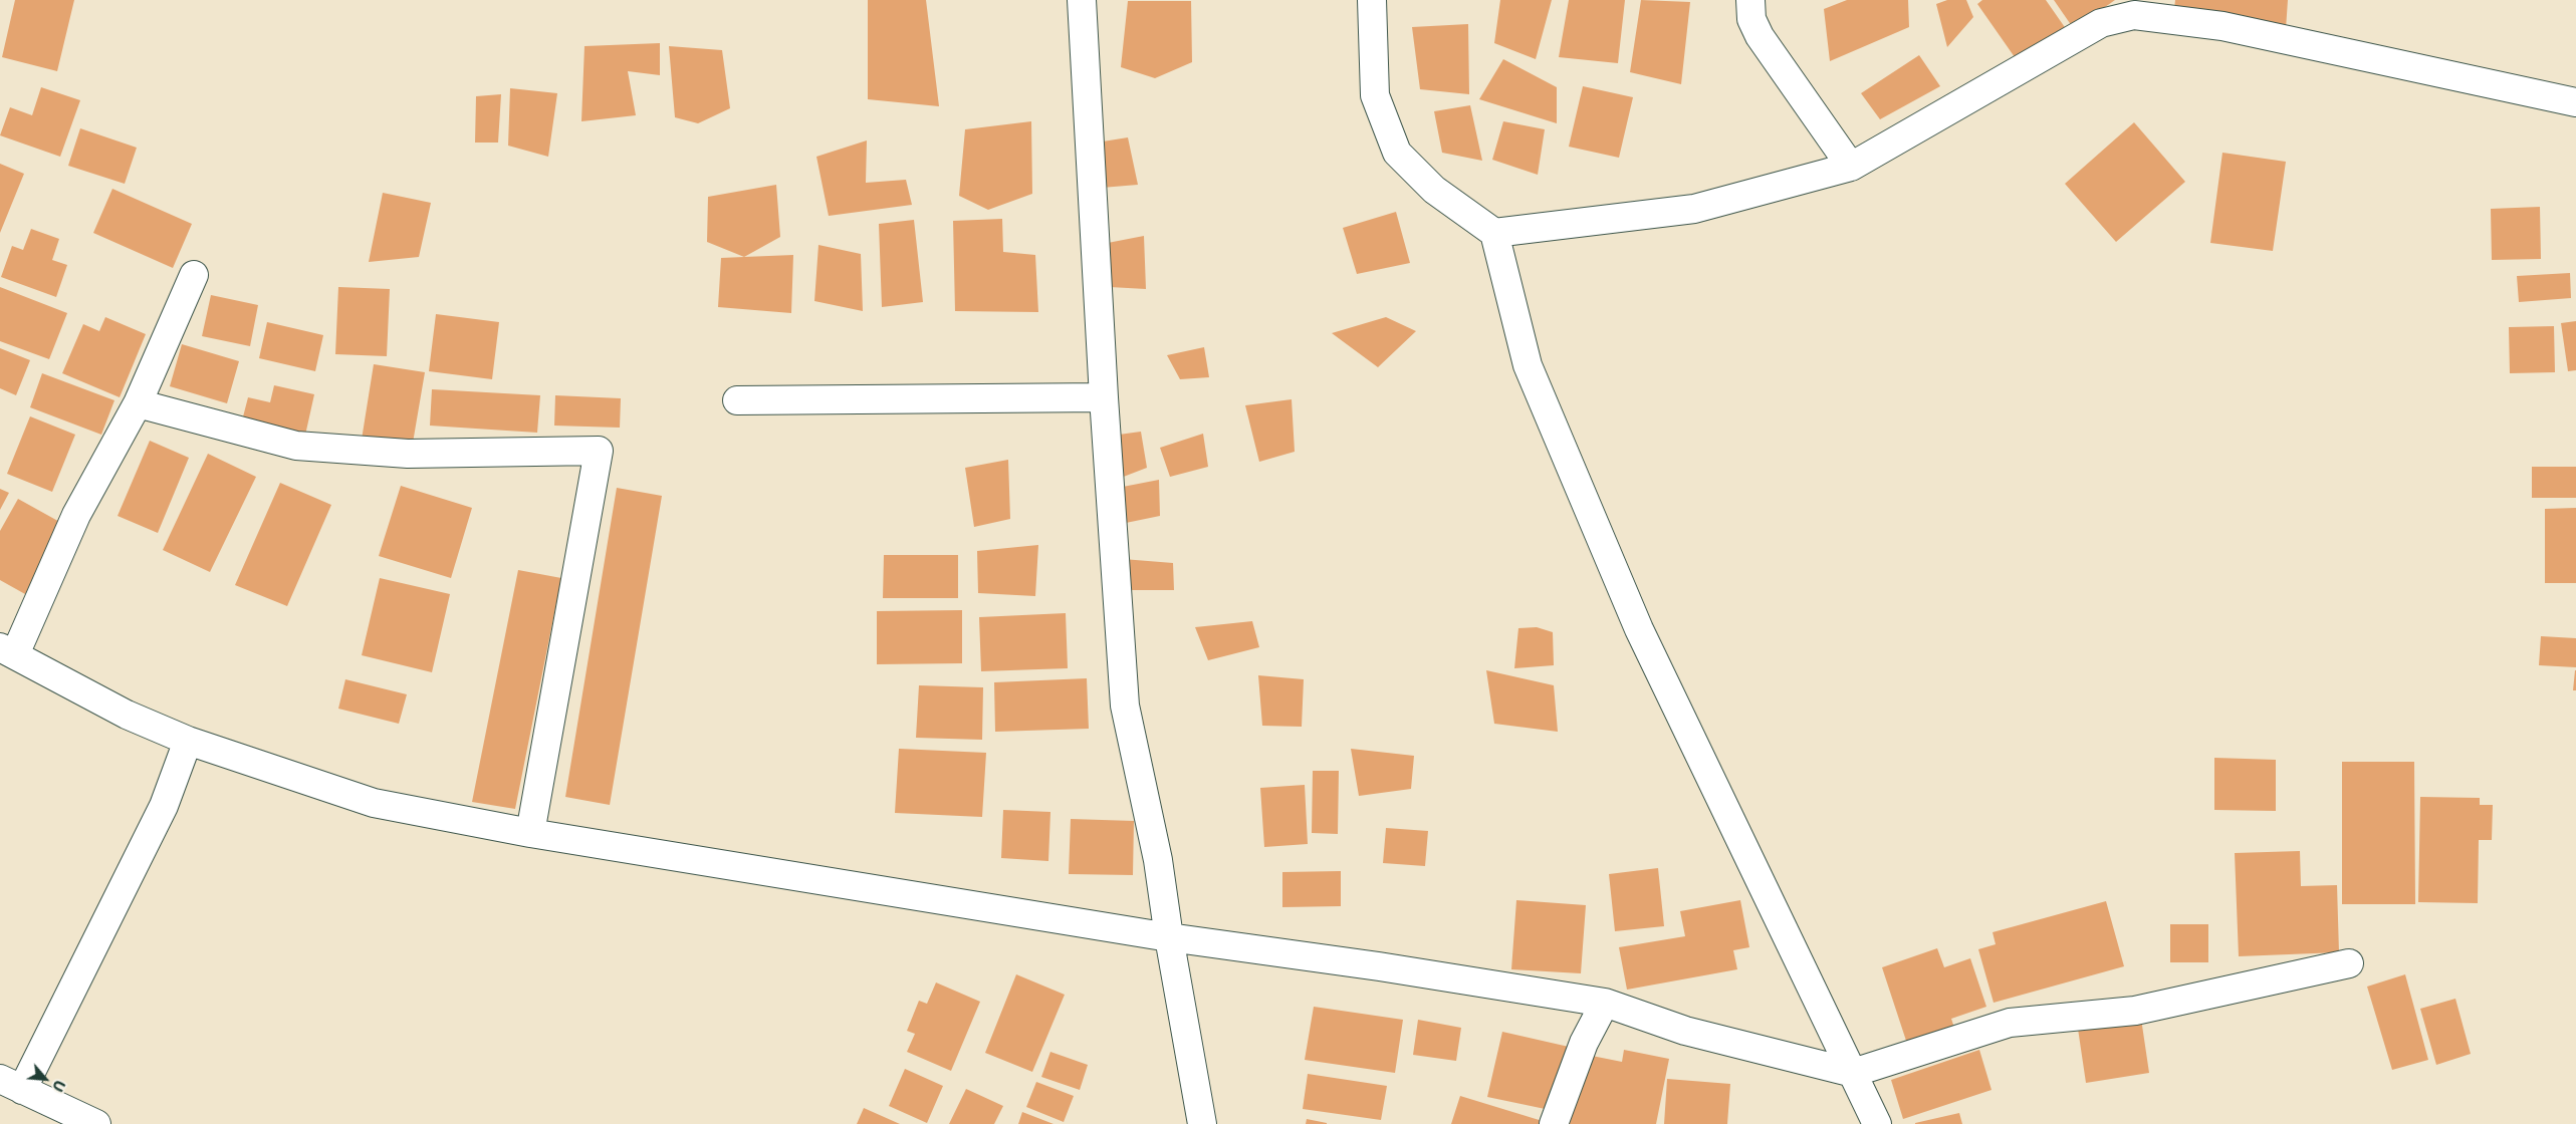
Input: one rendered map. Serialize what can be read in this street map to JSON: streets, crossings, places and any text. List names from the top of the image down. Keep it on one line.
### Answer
{"north":"bottom right"}
